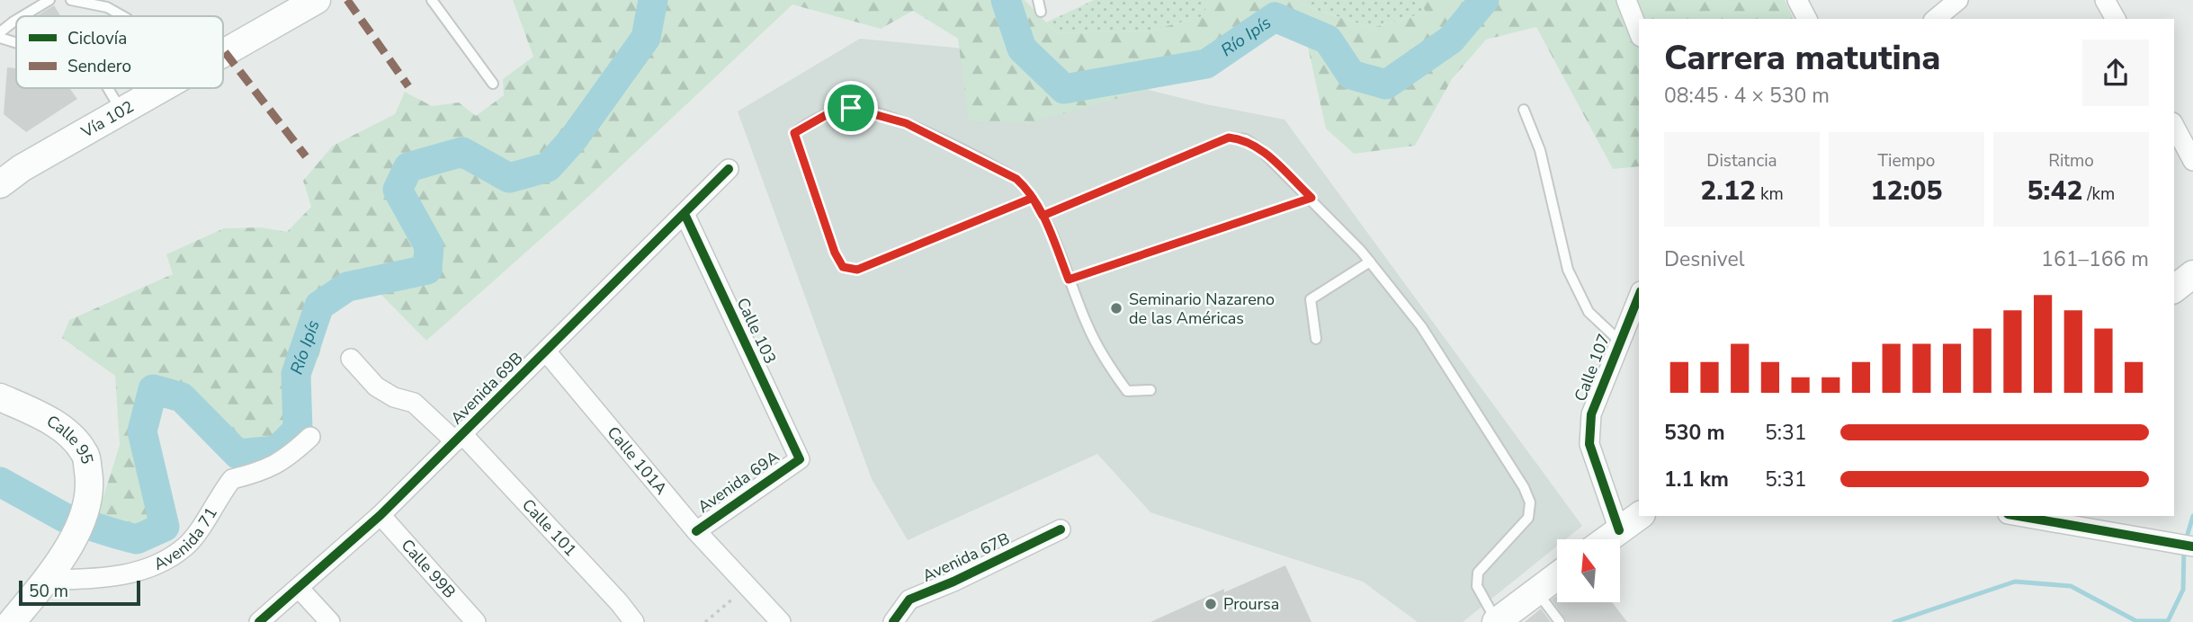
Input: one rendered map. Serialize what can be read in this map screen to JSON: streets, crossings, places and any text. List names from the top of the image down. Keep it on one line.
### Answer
{"streets":{"main road":["Vía 102","Calle 95"],"street":["Calle 103","Calle 107","Avenida 69B","Calle 101A","Avenida 69A","Calle 101","Avenida 71","Avenida 67B","Calle 99B"]},"crossings":[["Calle 103","Avenida 69B"],["Calle 103","Avenida 69A"],["Avenida 69B","Calle 101A"],["Avenida 69B","Calle 101"],["Avenida 69B","Calle 99B"],["Calle 95","Avenida 71"],["Calle 101A","Avenida 69A"]],"water":["Río Ipís"],"places":["Seminario Nazareno de las Américas","Proursa"],"legend":["Ciclovía","Sendero"],"scale_bar":"50 m","north":"top","page":{"heading":["Carrera matutina","08:45 · 4 × 530 m"],"stats":[["Distancia","2.12 km"],["Tiempo","12:05"],["Ritmo","5:42 /km"]],"chart":["Desnivel","161–166 m"],"list":[{"name":"530 m","note":"5:31"},{"name":"1.1 km","note":"5:31"}],"scale":"50 m"}}
